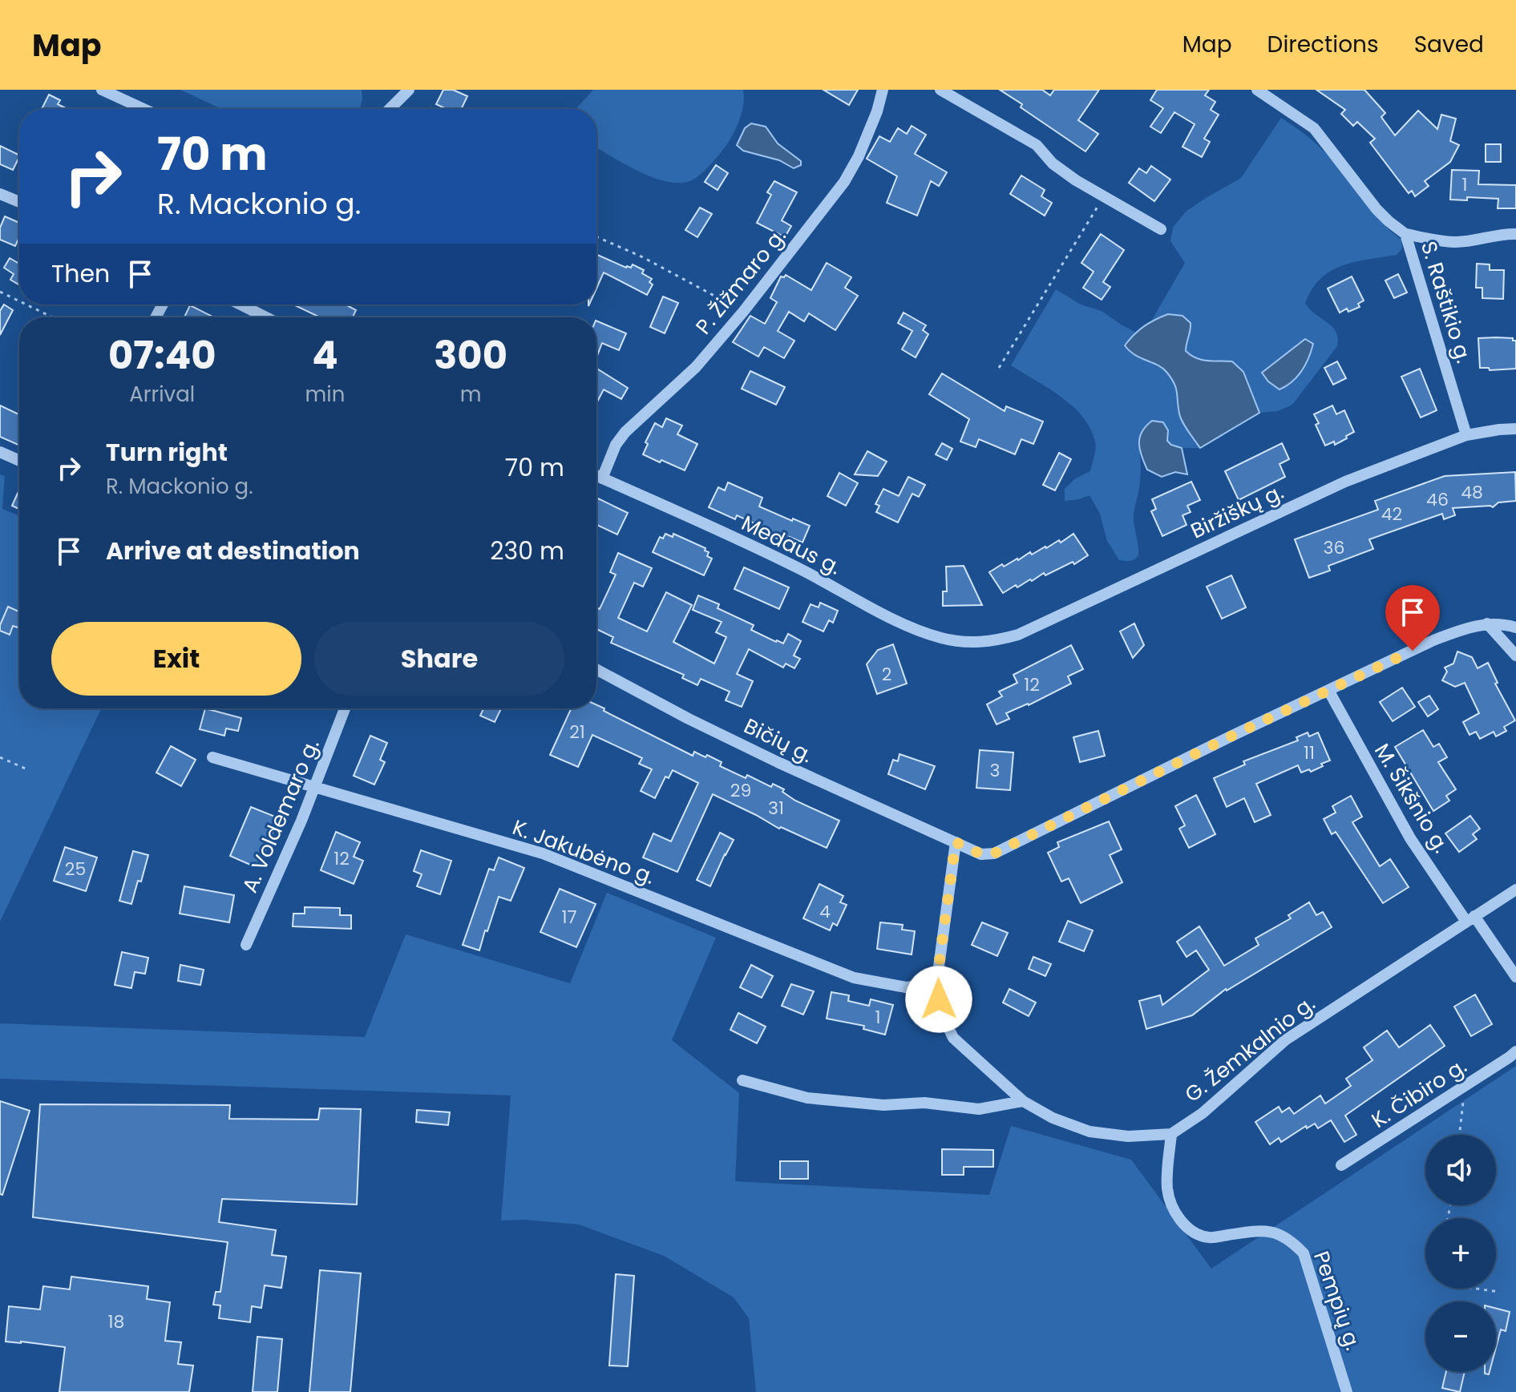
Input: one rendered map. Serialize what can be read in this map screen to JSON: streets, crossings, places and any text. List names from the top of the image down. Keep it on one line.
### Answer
{"streets":{"street":["P. Žižmaro g.","S. Raštikio g.","Biržiškų g.","Medaus g.","Bičių g.","M. Šikšnio g.","A. Voldemaro g.","K. Jakubėno g.","G. Žemkalnio g.","K. Čibiro g.","Pempių g."]},"crossings":[["P. Žižmaro g.","Medaus g."],["S. Raštikio g.","Biržiškų g."],["Biržiškų g.","Medaus g."],["Bičių g.","M. Šikšnio g."],["M. Šikšnio g.","G. Žemkalnio g."],["A. Voldemaro g.","K. Jakubėno g."],["G. Žemkalnio g.","Pempių g."]],"house_numbers":["1","48","46","42","36","2","12","21","11","3","29","31","12","25","4","17","1","18"],"page":{"header":"Map","nav":["Map","Directions","Saved"],"turn":["70 m","R. Mackonio g."],"then":"Then","eta":["07:40","Arrival","4","min","300","m"],"list":[{"name":"Turn right","note":"R. Mackonio g.","value":"70 m"},{"name":"Arrive at destination","value":"230 m"}],"buttons":["Exit","Share"],"map_buttons":["+","−"]}}
